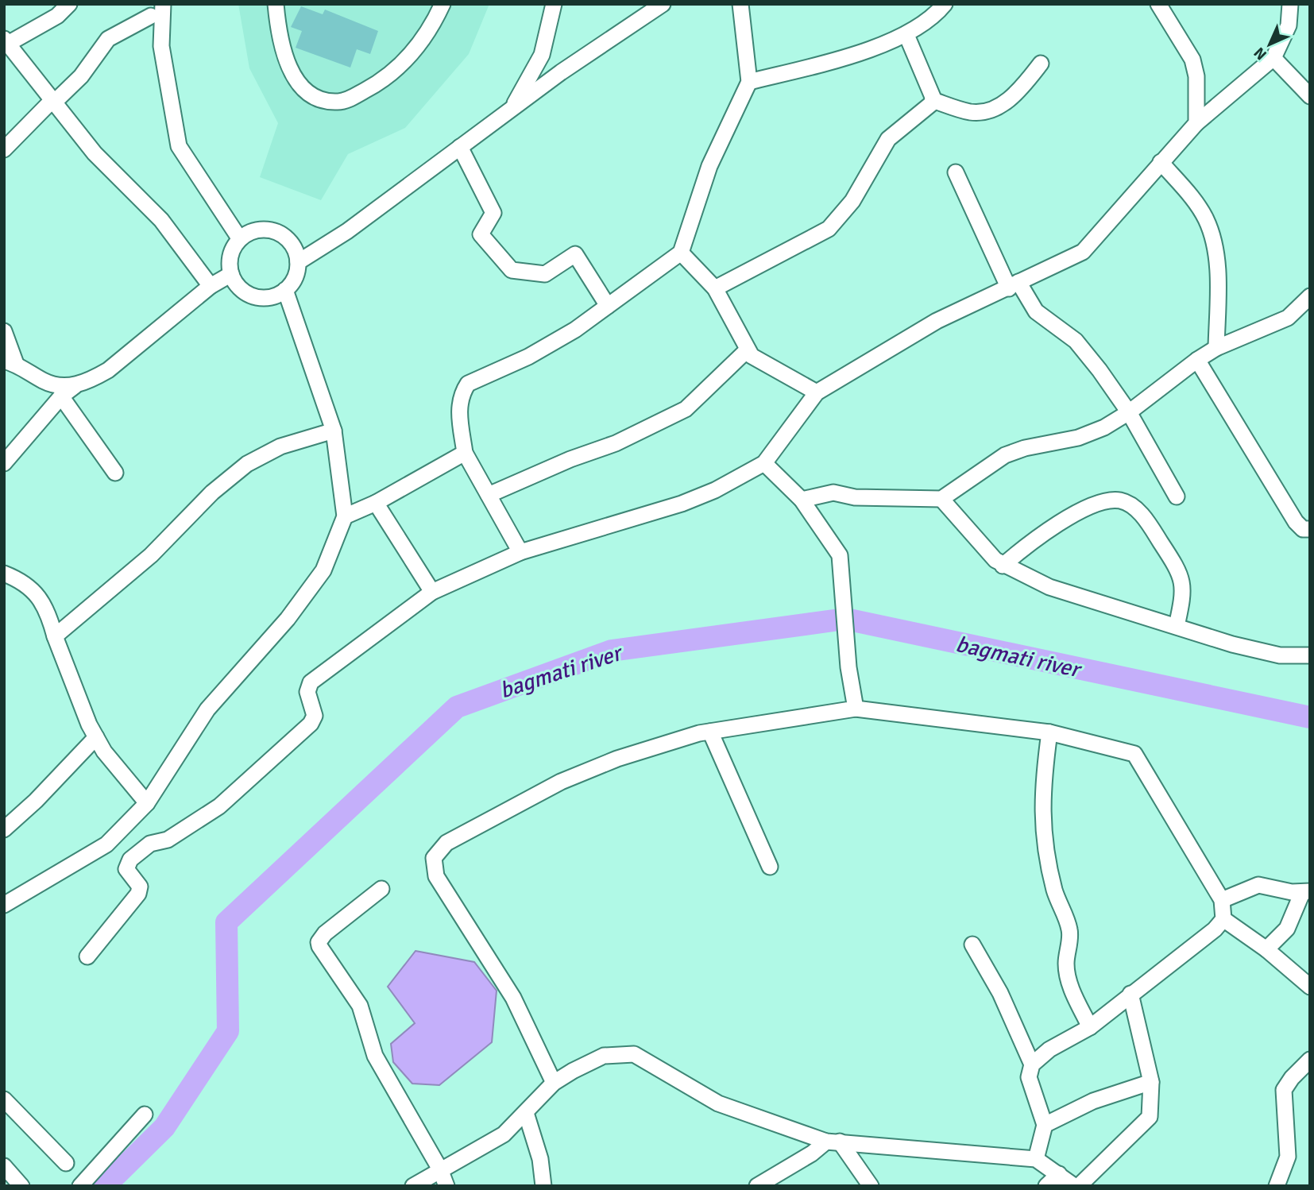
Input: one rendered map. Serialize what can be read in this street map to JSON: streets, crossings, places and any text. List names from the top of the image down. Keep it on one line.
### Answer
{"water":["bagmati river"],"north":"bottom left"}
